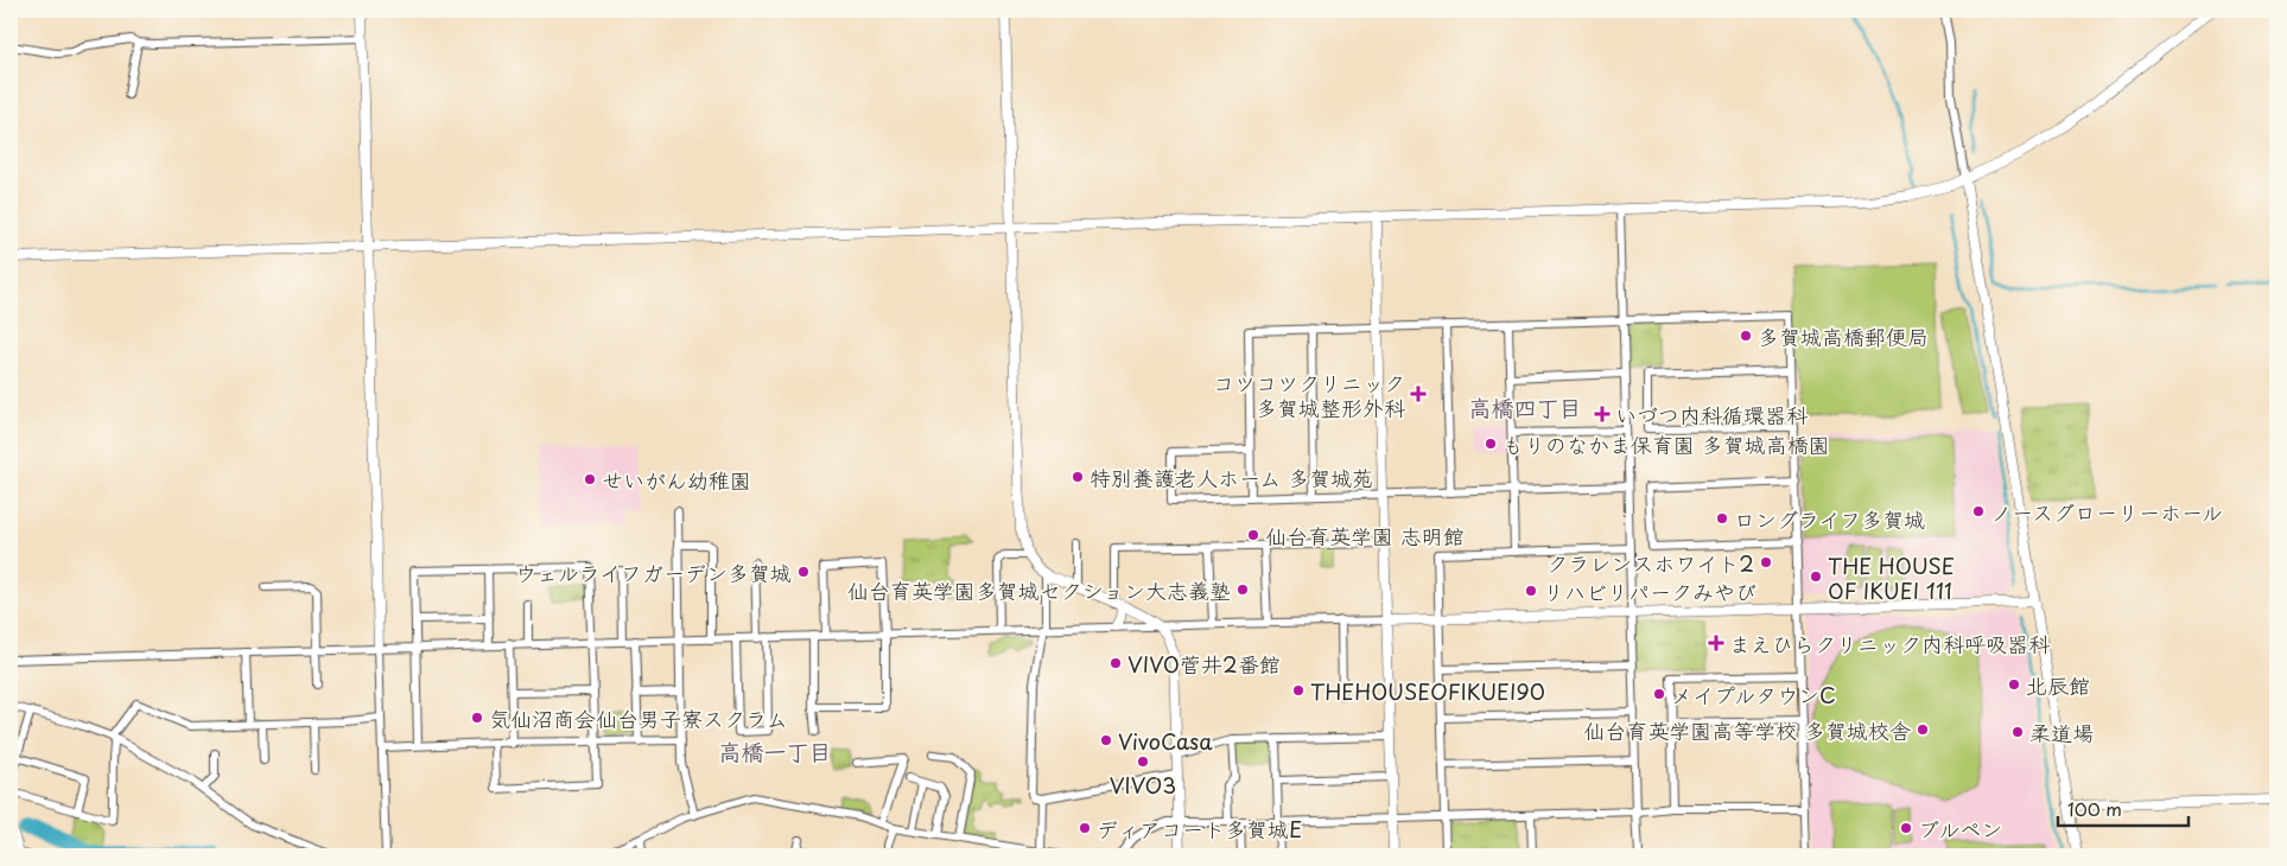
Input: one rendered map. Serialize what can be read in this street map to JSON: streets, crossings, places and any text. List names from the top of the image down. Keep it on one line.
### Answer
{"districts":["高橋四丁目","高橋一丁目"],"places":{"other":["多賀城高橋郵便局","もりのなかま保育園 多賀城高橋園","特別養護老人ホーム 多賀城苑","せいがん幼稚園","ノースグローリーホール","ロングライフ多賀城","仙台育英学園 志明館","クラレンスホワイト2","ウェルライフガーデン多賀城","THE HOUSE OF IKUEI 111","仙台育英学園多賀城セクション大志義塾","リハビリパークみやび","VIVO菅井2番館","北辰館","THEHOUSEOFIKUEI90","メイプルタウンC","気仙沼商会仙台男子寮スクラム","仙台育英学園高等学校 多賀城校舎","柔道場","VivoCasa","VIVO3","ディアコート多賀城E","ブルペン"],"health":["コツコツクリニック 多賀城整形外科","いづつ内科循環器科","まえひらクリニック内科呼吸器科"]},"scale_bar":"100 m"}
